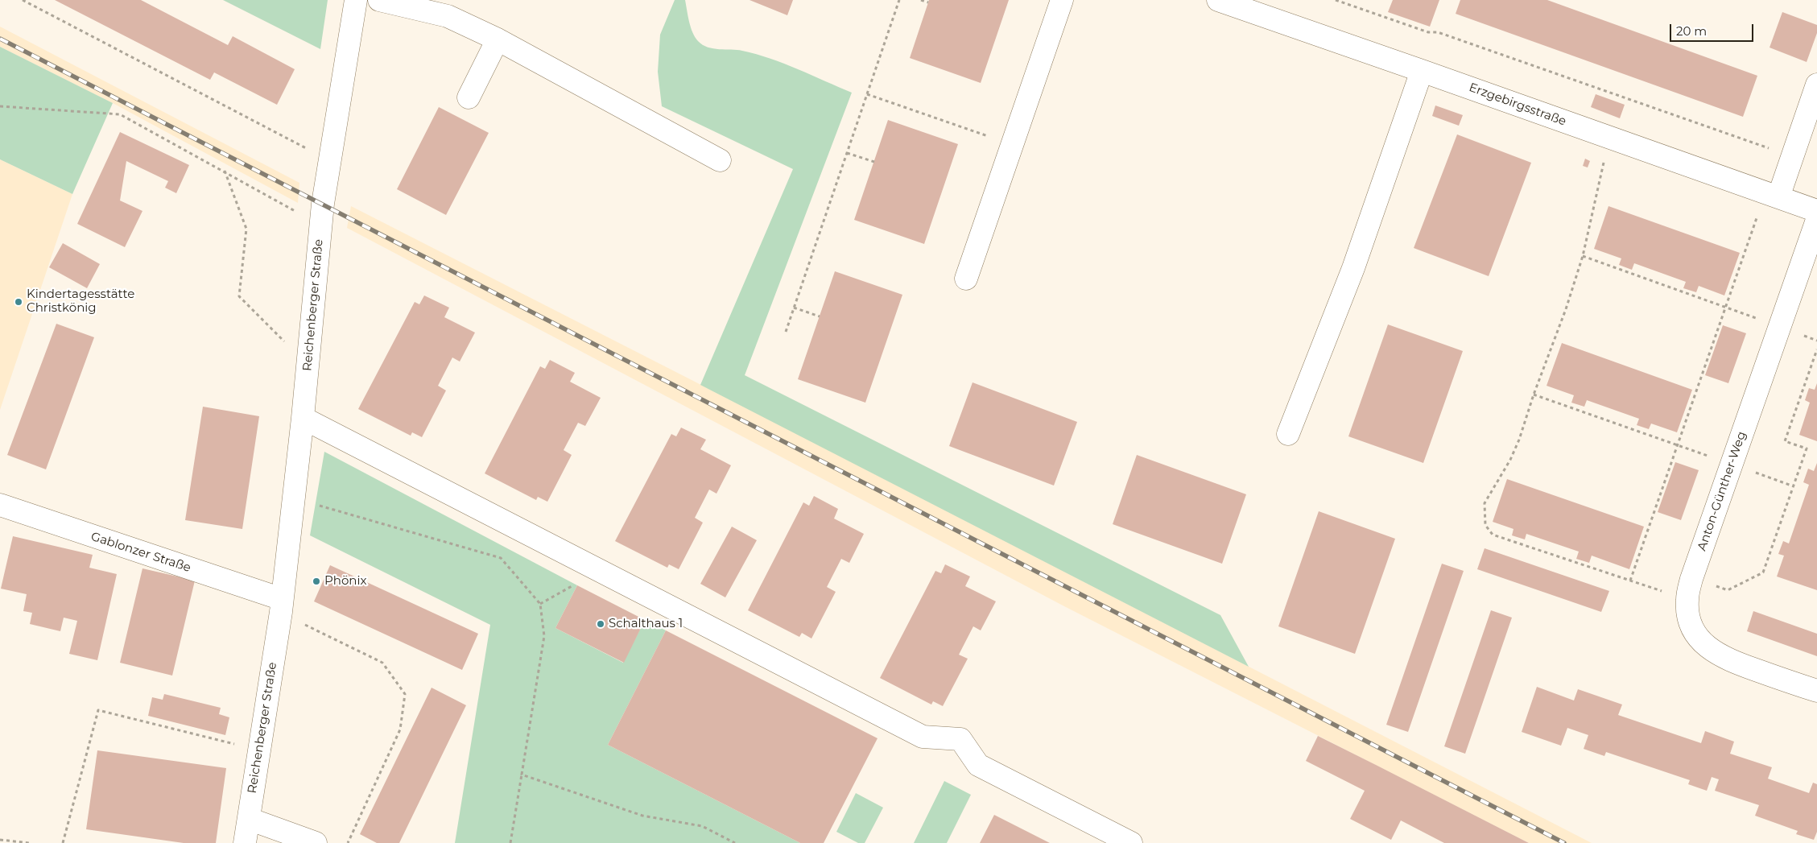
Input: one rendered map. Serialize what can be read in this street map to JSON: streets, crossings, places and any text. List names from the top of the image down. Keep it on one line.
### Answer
{"streets":{"street":["Erzgebirgsstraße","Reichenberger Straße","Anton-Günther-Weg","Gablonzer Straße"]},"crossings":[["Reichenberger Straße","Gablonzer Straße"]],"places":["Kindertagesstätte Christkönig","Phönix","Schalthaus 1"],"scale_bar":"20 m"}
